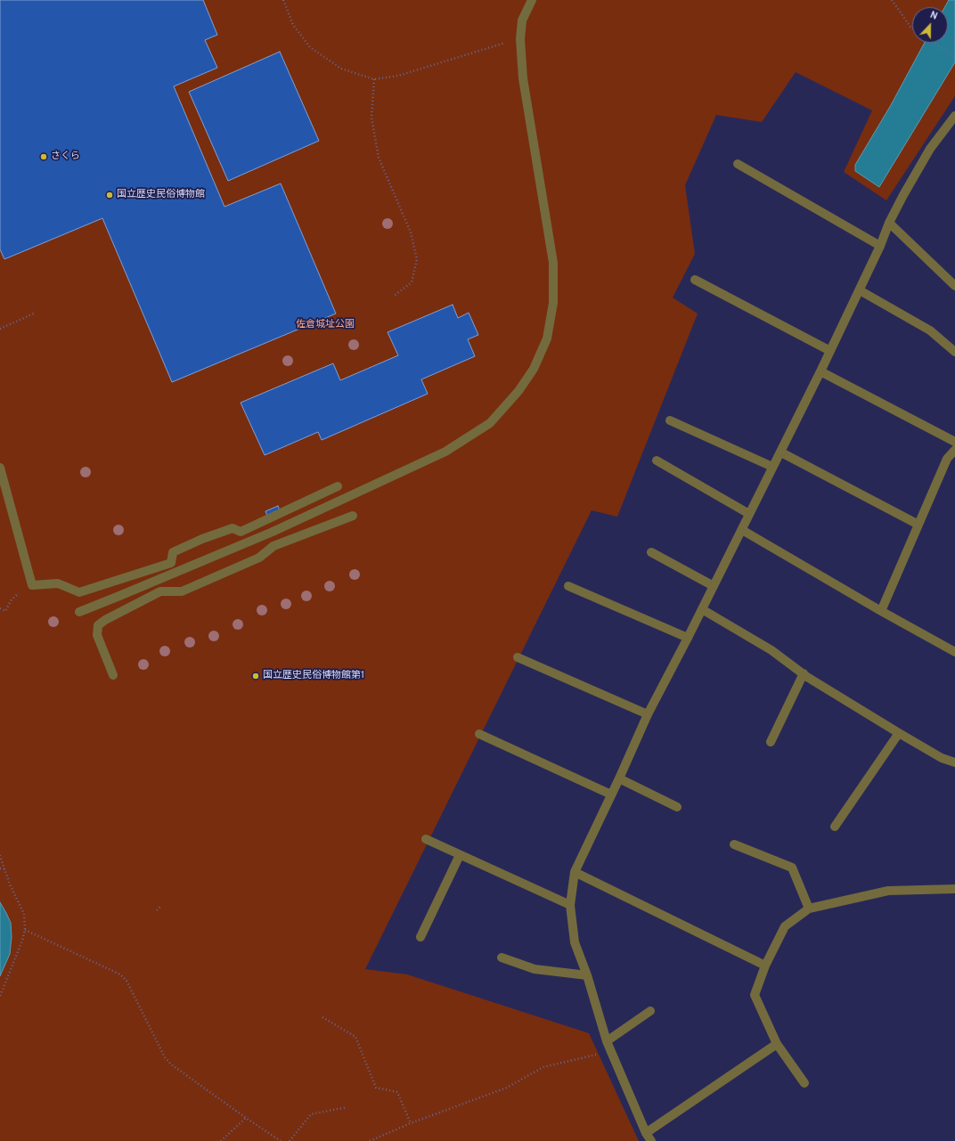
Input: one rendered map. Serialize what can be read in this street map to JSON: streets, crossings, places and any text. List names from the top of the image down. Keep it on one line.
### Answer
{"parks":["佐倉城址公園"],"places":["さくら","国立歴史民俗博物館","国立歴史民俗博物館第1"],"north":"top"}
